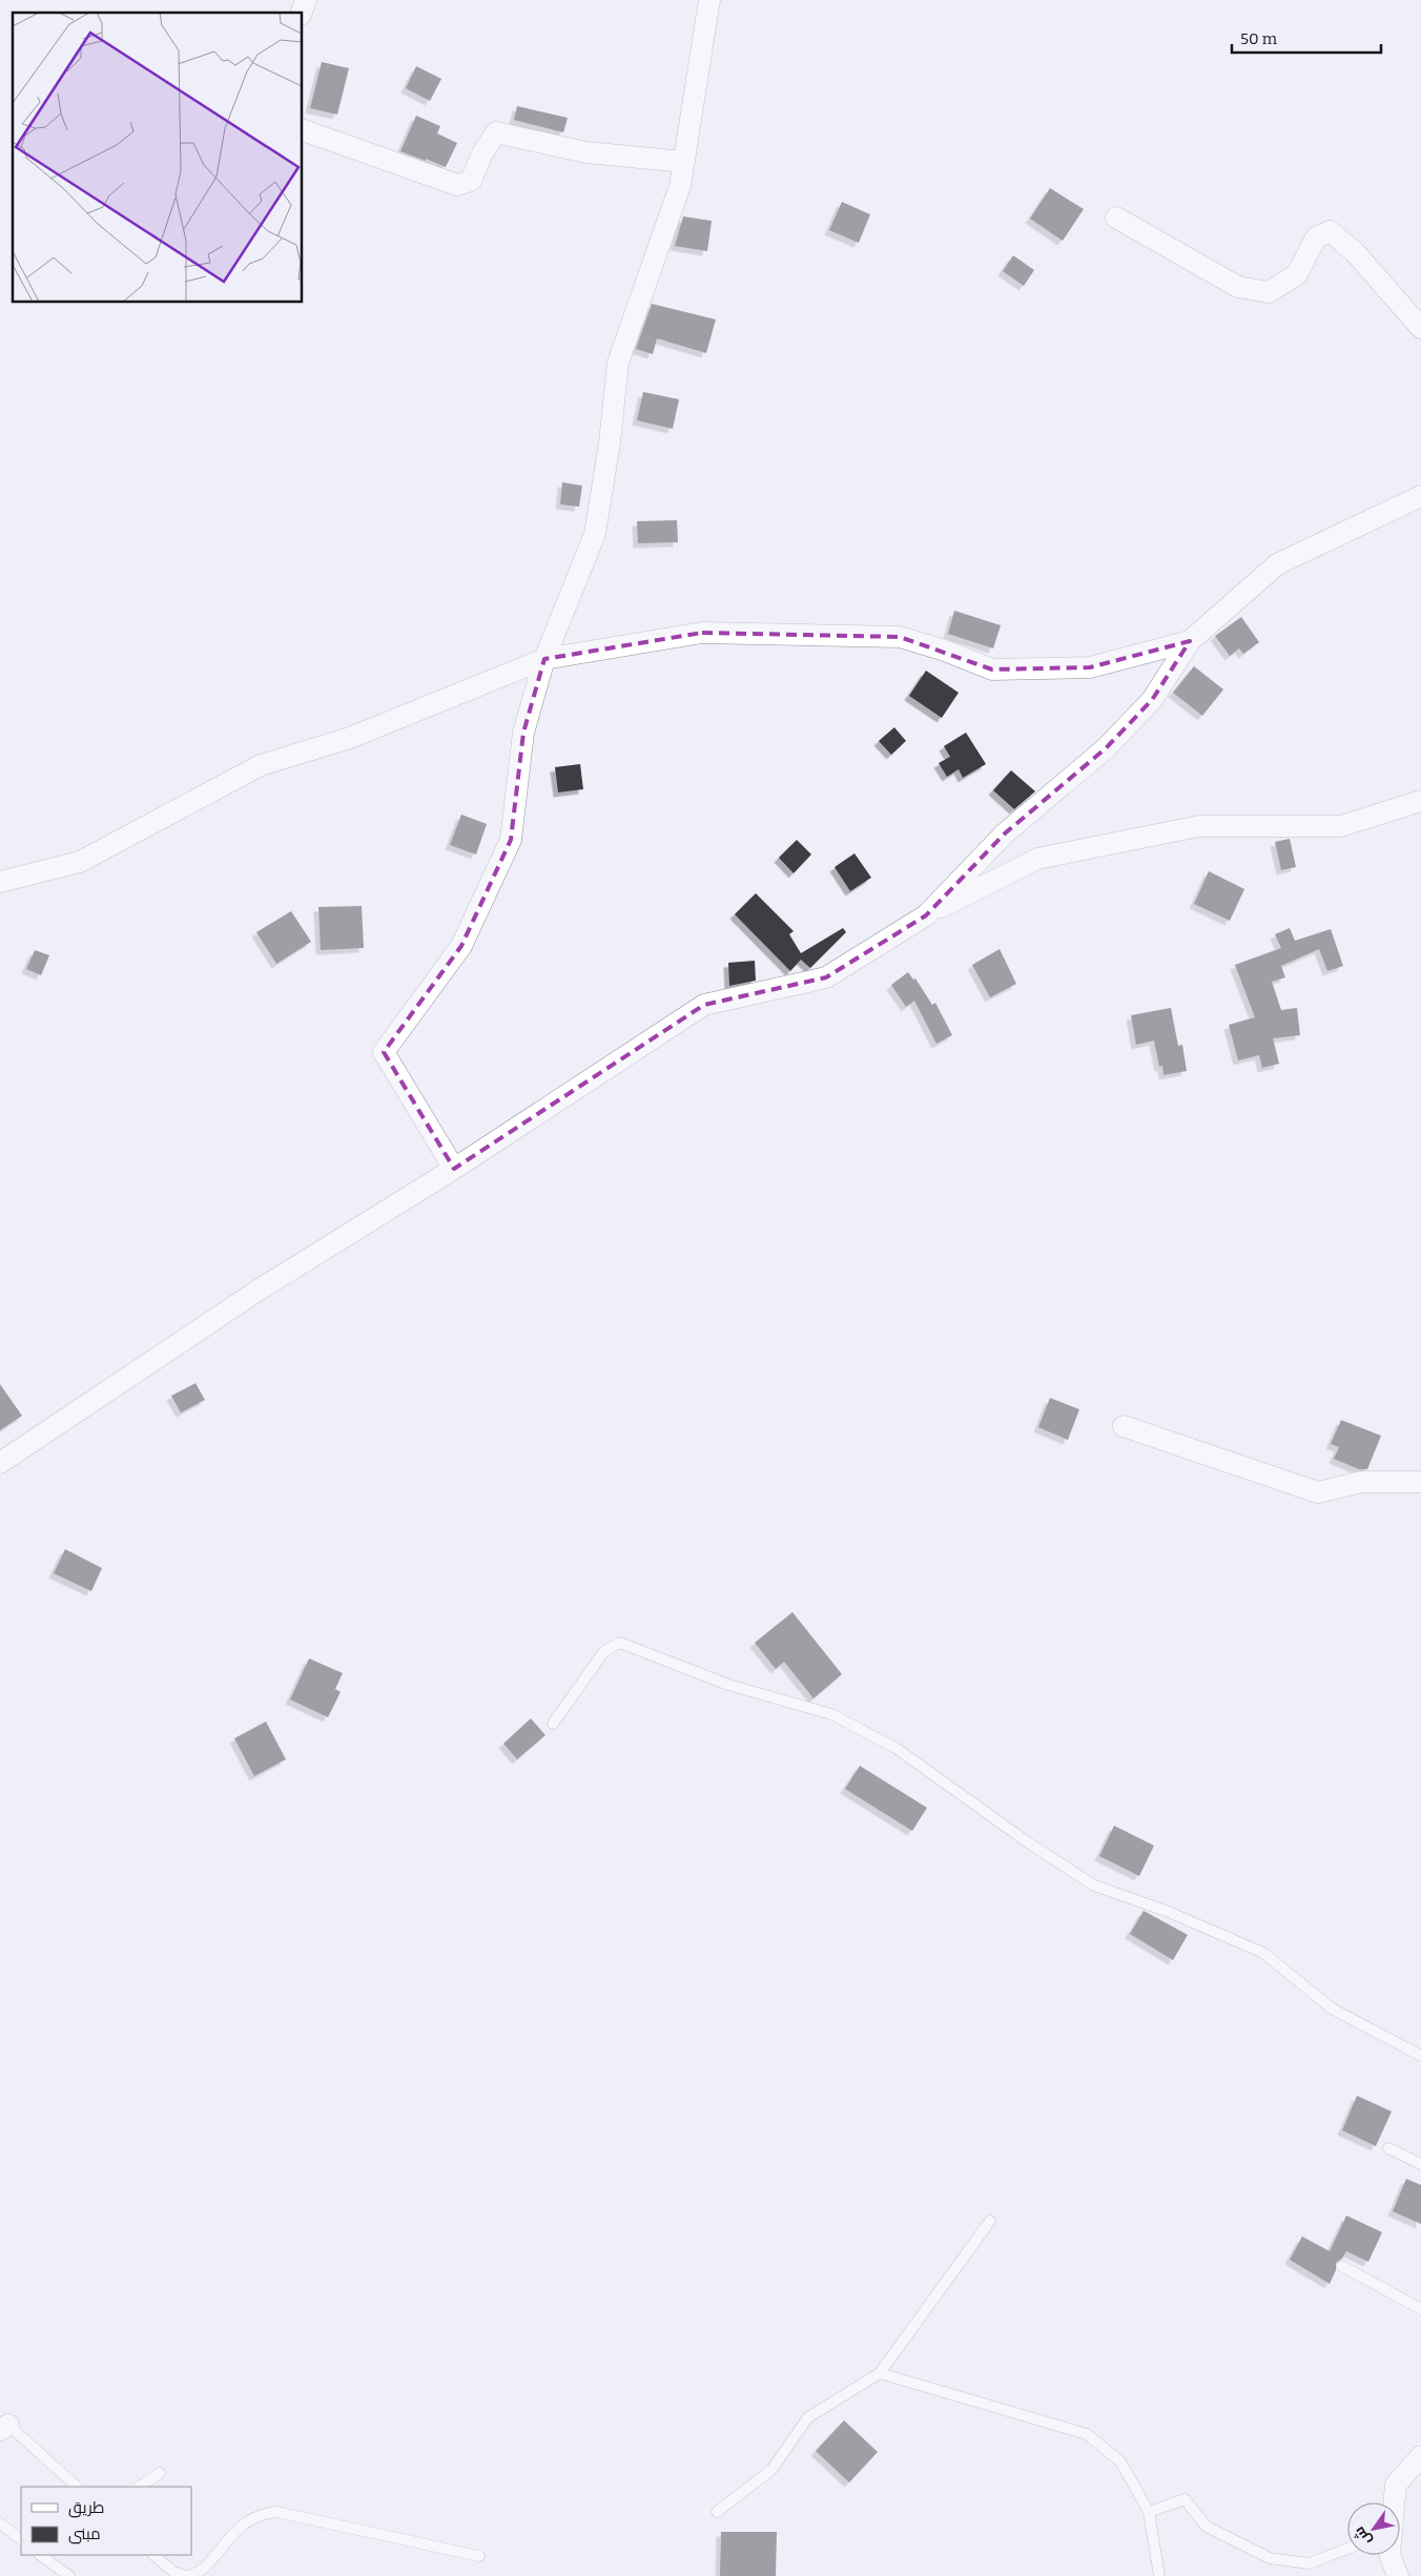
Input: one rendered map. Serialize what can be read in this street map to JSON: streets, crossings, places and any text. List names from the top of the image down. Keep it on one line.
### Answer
{"legend":["طريق","مبنى"],"scale_bar":"50 m","north":"bottom left"}
